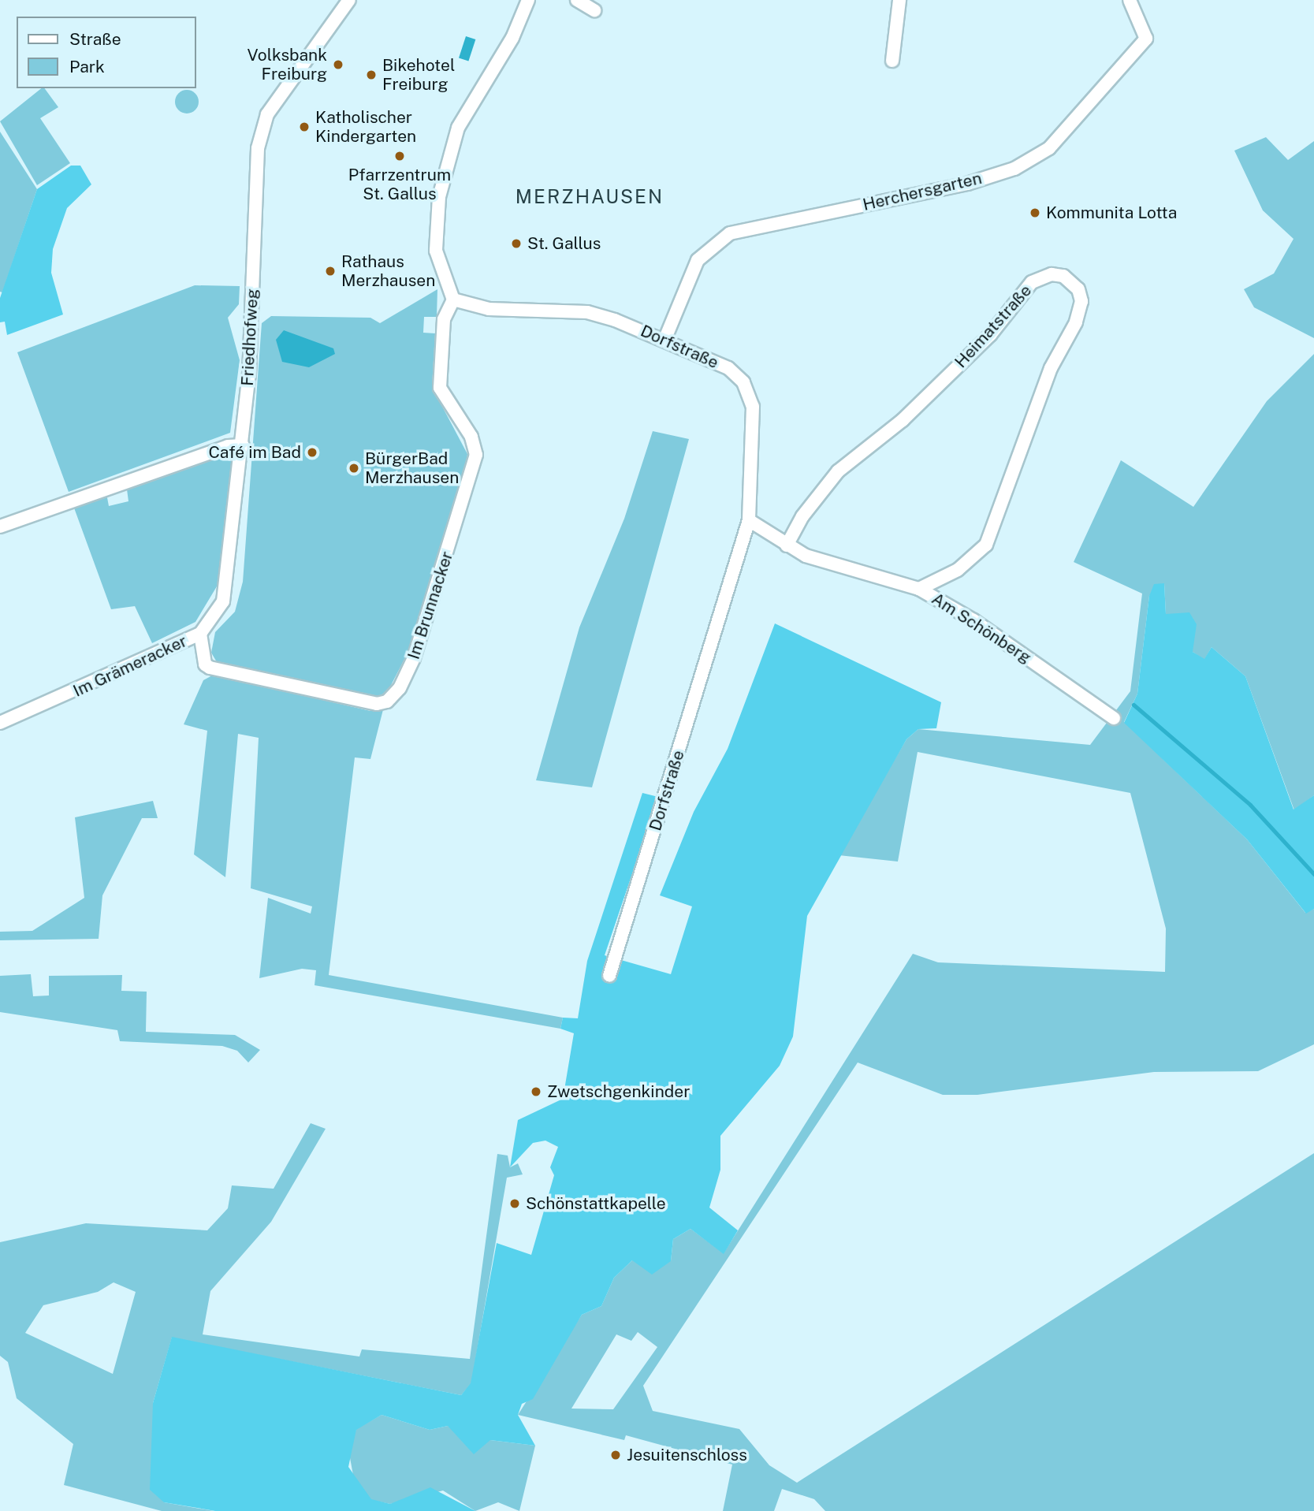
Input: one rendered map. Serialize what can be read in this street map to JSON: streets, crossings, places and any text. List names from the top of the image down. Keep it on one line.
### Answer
{"streets":{"street":["Herchersgarten","Heimatstraße","Friedhofweg","Dorfstraße","Im Brunnacker","Am Schönberg","Im Grämeracker"]},"crossings":[["Herchersgarten","Dorfstraße"],["Heimatstraße","Am Schönberg"],["Friedhofweg","Im Grämeracker"],["Dorfstraße","Im Brunnacker"],["Dorfstraße","Am Schönberg"],["Im Brunnacker","Im Grämeracker"]],"districts":["MERZHAUSEN"],"places":["Volksbank Freiburg","Bikehotel Freiburg","Katholischer Kindergarten","Pfarrzentrum St. Gallus","Kommunita Lotta","St. Gallus","Rathaus Merzhausen","Café im Bad","BürgerBad Merzhausen","Zwetschgenkinder","Schönstattkapelle","Jesuitenschloss"],"legend":["Straße","Park"]}
